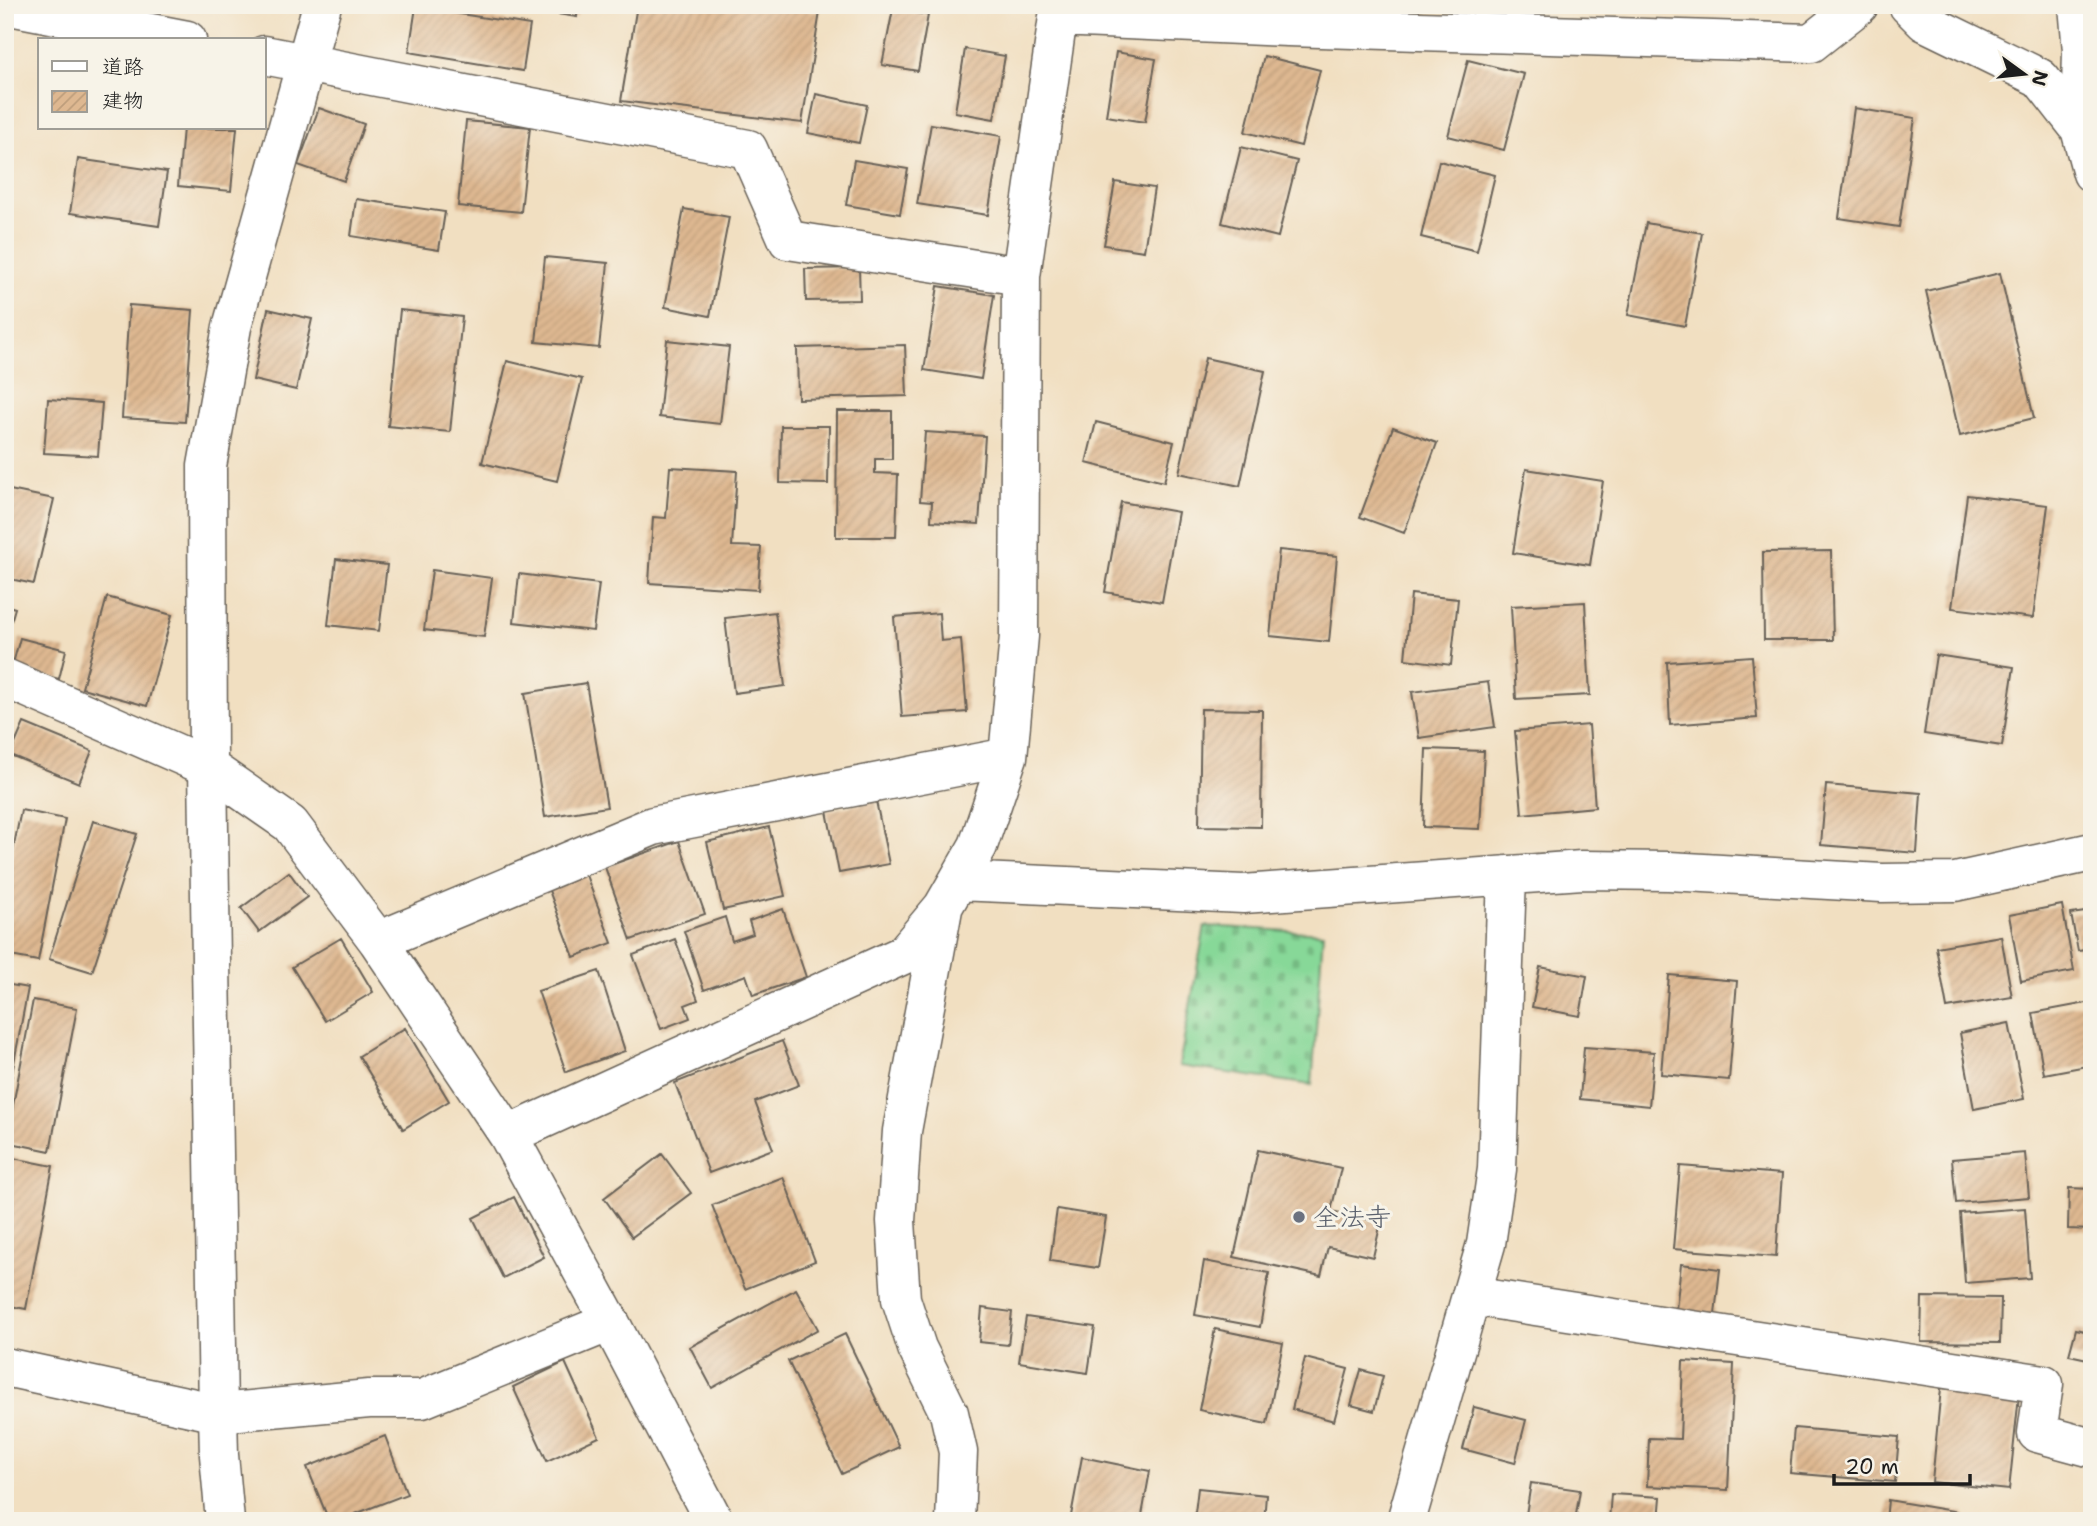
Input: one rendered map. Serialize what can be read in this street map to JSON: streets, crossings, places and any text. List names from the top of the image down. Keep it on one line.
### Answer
{"places":["全法寺"],"legend":["道路","建物"],"scale_bar":"20 m","north":"right"}
